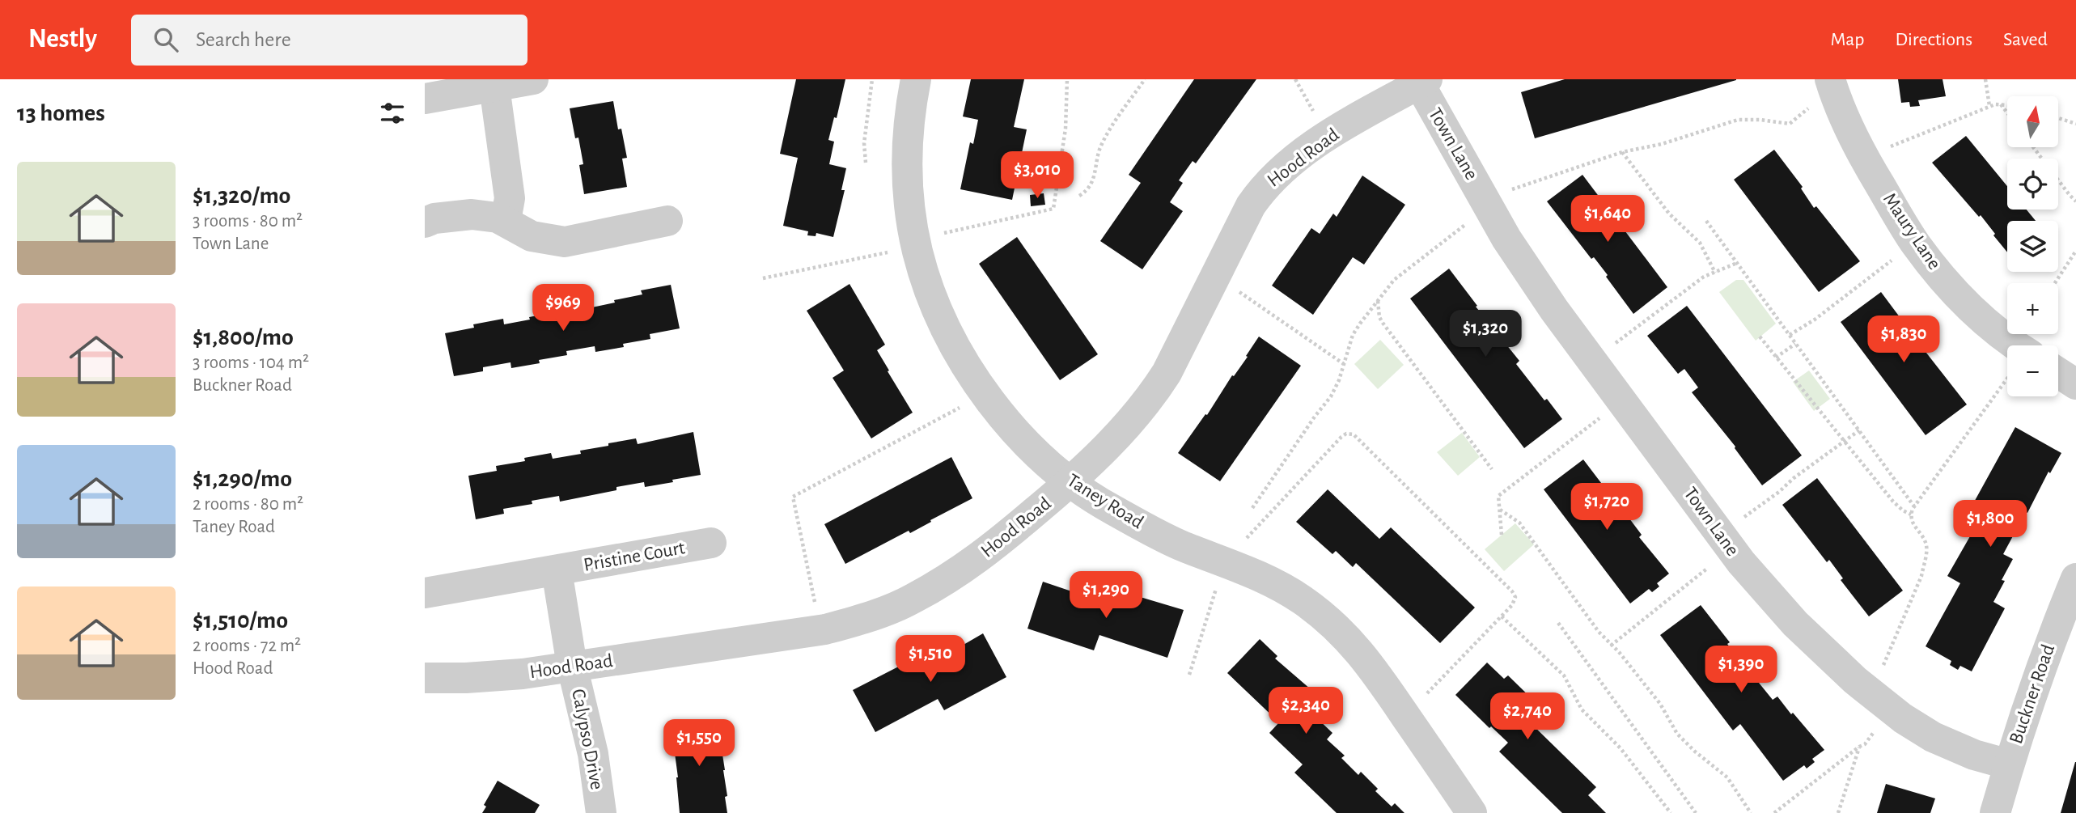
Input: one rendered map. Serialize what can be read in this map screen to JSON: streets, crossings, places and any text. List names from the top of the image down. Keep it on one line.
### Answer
{"streets":{"street":["Town Lane","Hood Road","Maury Lane","Taney Road","Pristine Court","Buckner Road","Calypso Drive"]},"crossings":[["Town Lane","Hood Road"],["Town Lane","Buckner Road"],["Hood Road","Taney Road"],["Hood Road","Pristine Court"],["Hood Road","Calypso Drive"],["Pristine Court","Calypso Drive"]],"north":"top","page":{"header":"Nestly","search":"Search here","nav":["Map","Directions","Saved"],"heading":"13 homes","map_buttons":["+","−"],"list":[{"name":"$1,320/mo","note":"3 rooms · 80 m² · Town Lane"},{"name":"$1,800/mo","note":"3 rooms · 104 m² · Buckner Road"},{"name":"$1,290/mo","note":"2 rooms · 80 m² · Taney Road"},{"name":"$1,510/mo","note":"2 rooms · 72 m² · Hood Road"}],"price":["$3,010","$1,640","$969","$1,320","$1,830","$1,720","$1,800","$1,290","$1,510","$1,390","$2,340","$2,740","$1,550"]}}
